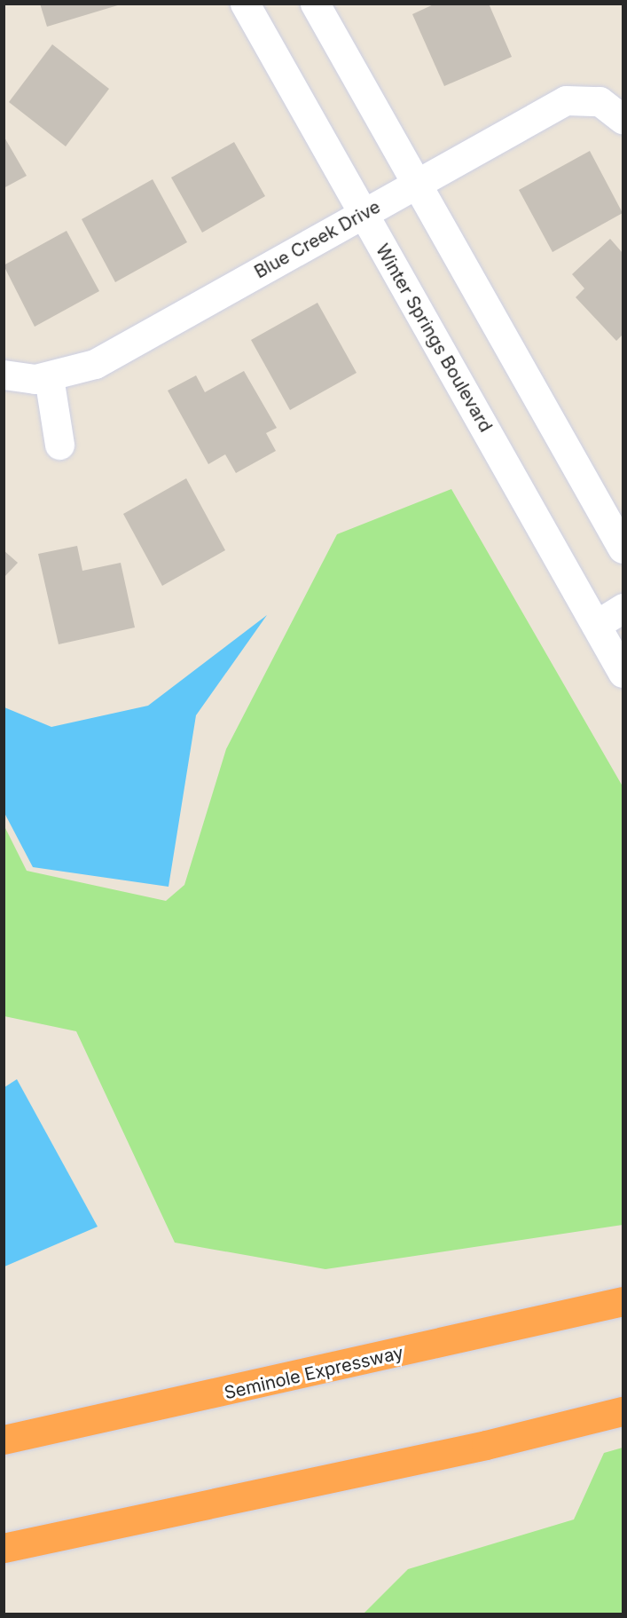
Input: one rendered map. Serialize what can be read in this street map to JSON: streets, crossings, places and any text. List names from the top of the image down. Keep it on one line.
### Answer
{"streets":{"highway":["Seminole Expressway"],"street":["Blue Creek Drive","Winter Springs Boulevard"]},"crossings":[["Blue Creek Drive","Winter Springs Boulevard"]]}
